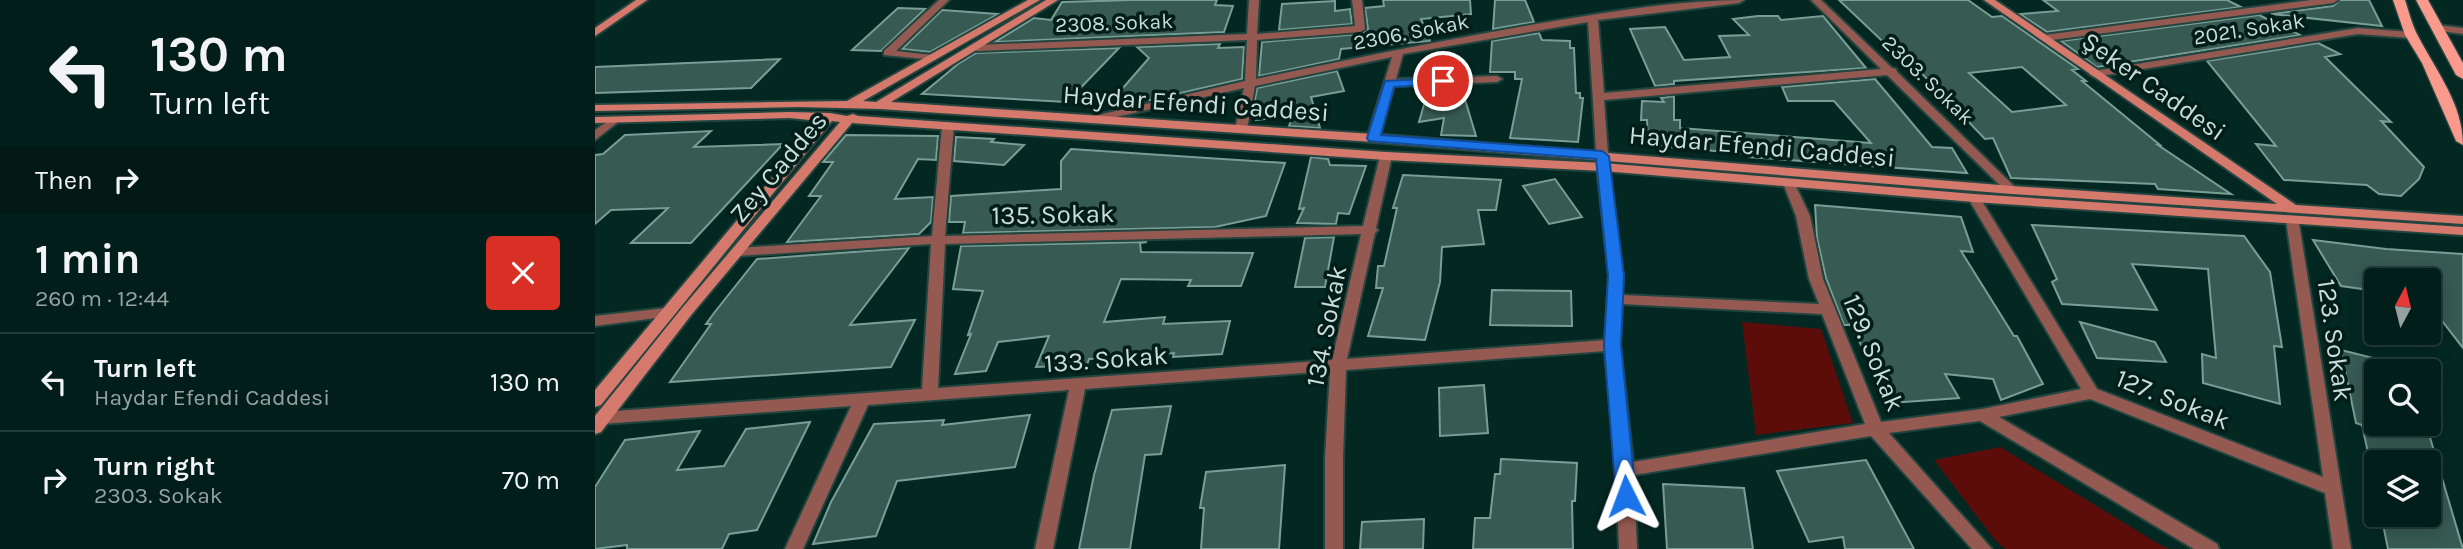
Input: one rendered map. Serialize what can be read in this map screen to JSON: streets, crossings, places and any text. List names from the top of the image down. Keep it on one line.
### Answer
{"streets":{"main road":["Şeker Caddesi","Haydar Efendi Caddesi","Zey Caddes"],"street":["2308. Sokak","2021. Sokak","2306. Sokak","2303. Sokak","135. Sokak","134. Sokak","123. Sokak","129. Sokak","133. Sokak","127. Sokak"]},"crossings":[["2308. Sokak","Zey Caddes"],["2021. Sokak","Şeker Caddesi"],["2306. Sokak","Haydar Efendi Caddesi"],["2303. Sokak","Haydar Efendi Caddesi"],["Şeker Caddesi","Haydar Efendi Caddesi"],["Şeker Caddesi","123. Sokak"],["Haydar Efendi Caddesi","Zey Caddes"],["Haydar Efendi Caddesi","134. Sokak"],["Haydar Efendi Caddesi","123. Sokak"],["Haydar Efendi Caddesi","129. Sokak"],["Haydar Efendi Caddesi","127. Sokak"],["Zey Caddes","135. Sokak"],["Zey Caddes","133. Sokak"],["135. Sokak","134. Sokak"],["134. Sokak","133. Sokak"],["123. Sokak","127. Sokak"]],"north":"top","page":{"turn":["130 m","Turn left"],"then":"Then","heading":["1 min","260 m · 12:44"],"list":[{"name":"Turn left","note":"Haydar Efendi Caddesi","value":"130 m"},{"name":"Turn right","note":"2303. Sokak","value":"70 m"}]}}
